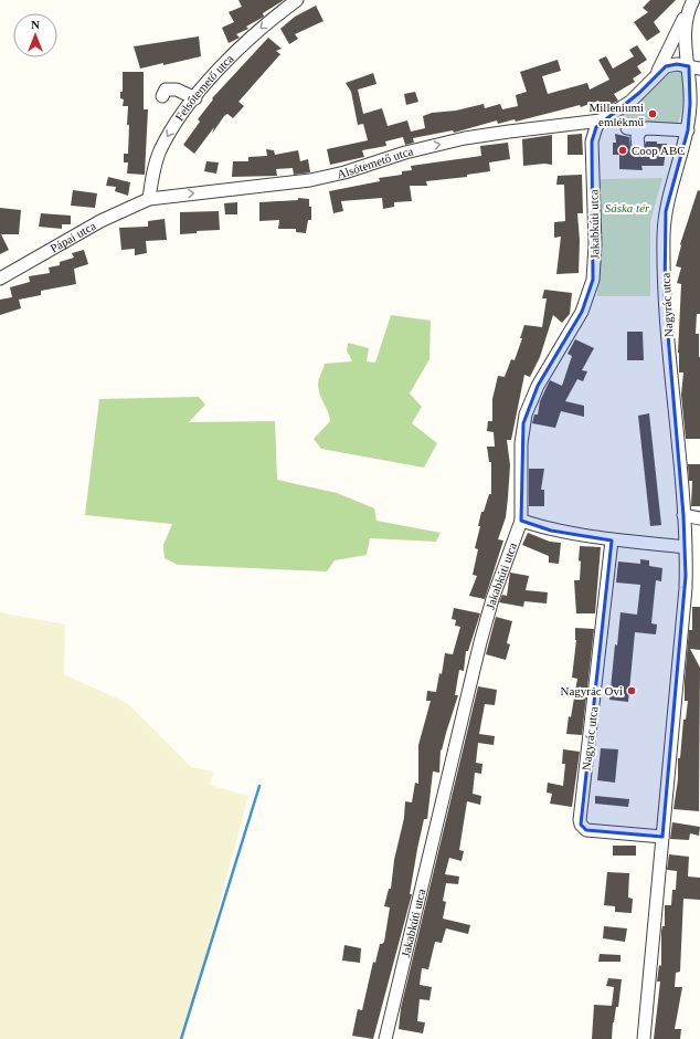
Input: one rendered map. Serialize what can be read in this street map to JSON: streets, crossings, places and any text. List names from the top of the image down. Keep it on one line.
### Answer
{"streets":{"street":["Felsőtemető utca","Alsótemető utca","Jakabkúti utca","Pápai utca","Nagyrác utca"]},"crossings":[["Felsőtemető utca","Alsótemető utca"],["Felsőtemető utca","Pápai utca"],["Alsótemető utca","Jakabkúti utca"],["Alsótemető utca","Pápai utca"]],"one_way":["Felsőtemető utca","Alsótemető utca"],"parks":["Sáska tér"],"places":["Milleniumi emlékmű","Coop ABC","Nagyrác Ovi"],"north":"top"}
